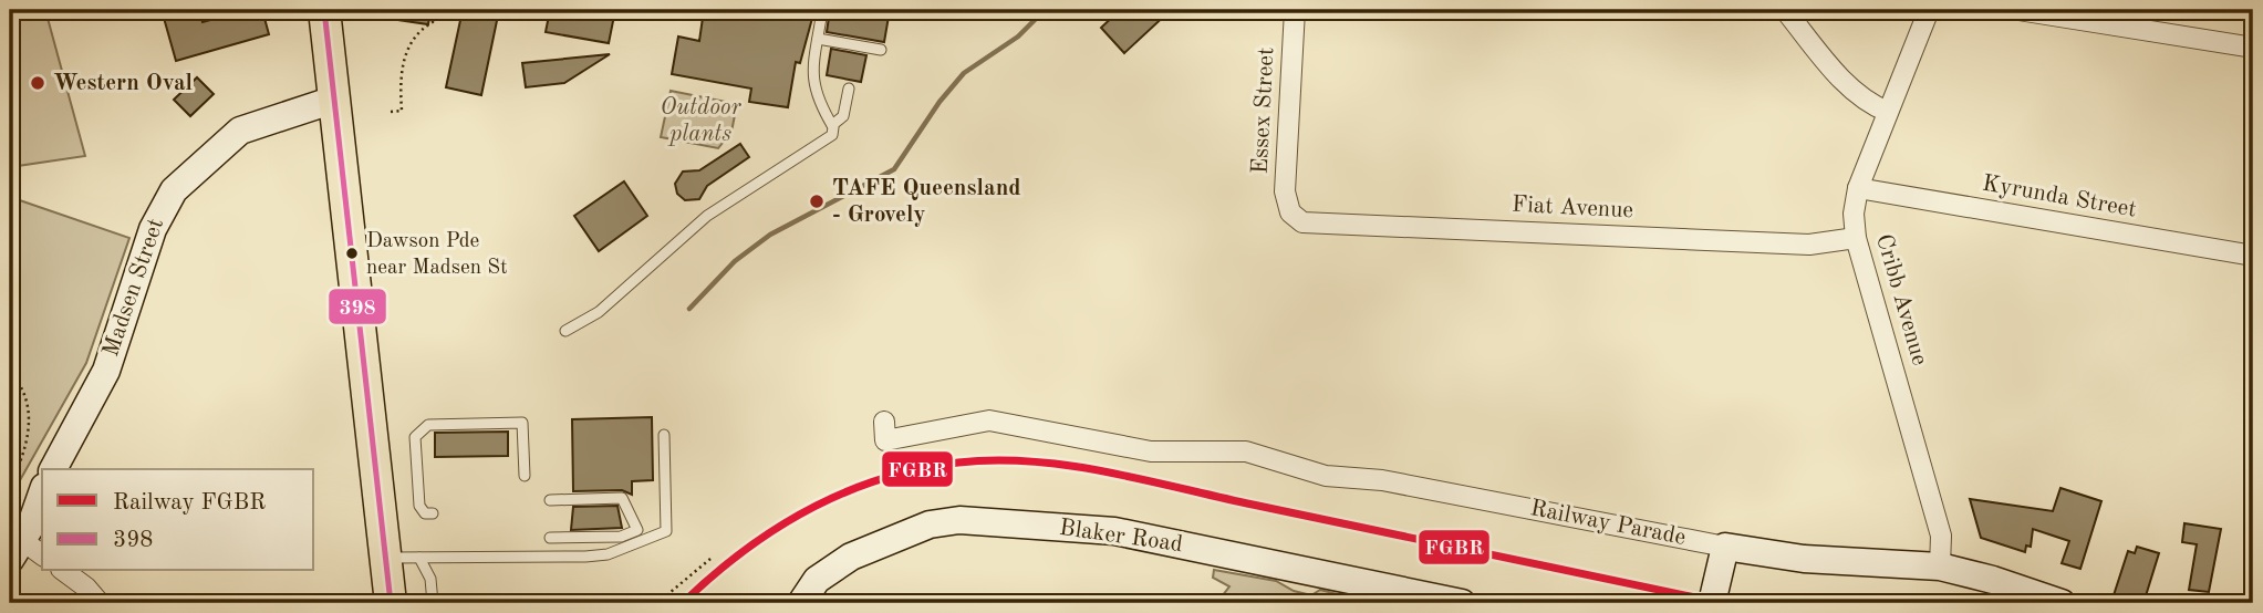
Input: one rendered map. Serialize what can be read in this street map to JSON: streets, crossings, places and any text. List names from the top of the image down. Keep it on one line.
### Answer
{"streets":{"street":["Essex Street","Kyrunda Street","Fiat Avenue","Madsen Street","Cribb Avenue","Railway Parade","Blaker Road"]},"crossings":[["Essex Street","Fiat Avenue"],["Kyrunda Street","Cribb Avenue"],["Fiat Avenue","Cribb Avenue"],["Cribb Avenue","Railway Parade"]],"parks":["Outdoor plants"],"places":["Western Oval","TAFE Queensland - Grovely","Dawson Pde near Madsen St"],"lines":["transit line 398","rail line FGBR"],"legend":["Railway FGBR","398"]}
